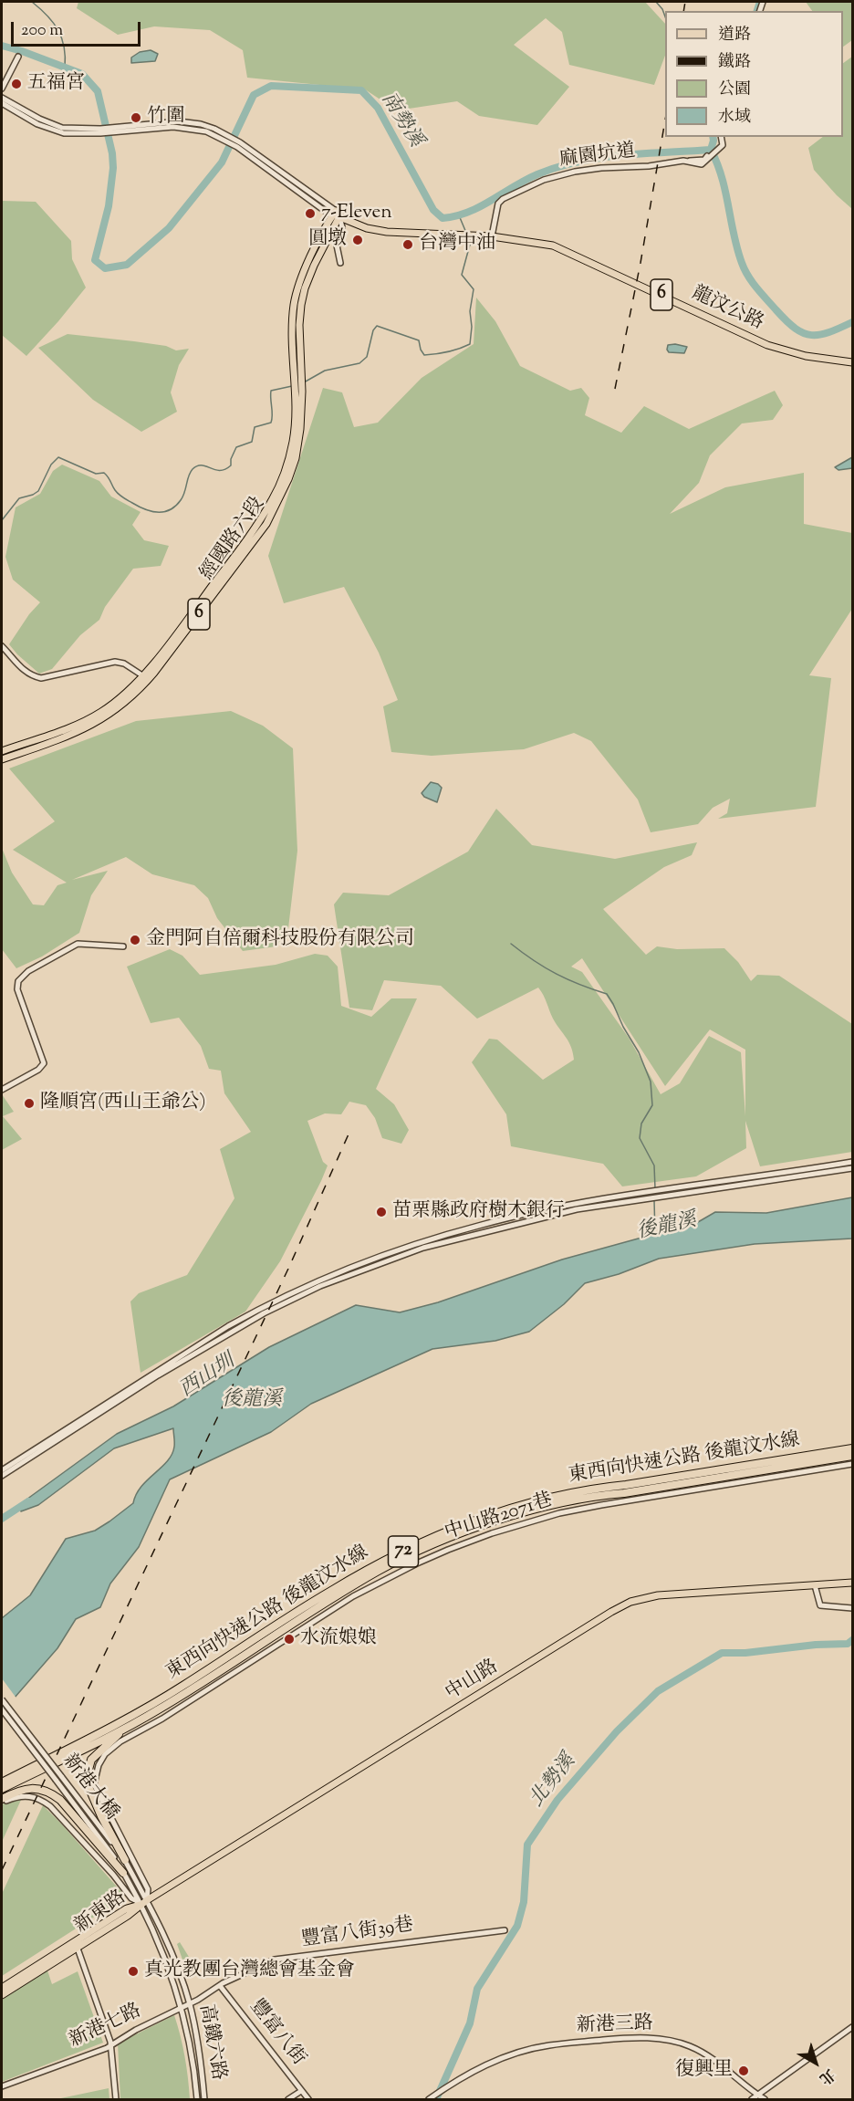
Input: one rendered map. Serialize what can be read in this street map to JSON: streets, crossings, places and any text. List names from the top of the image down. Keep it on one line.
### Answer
{"streets":{"highway":["東西向快速公路 後龍汶水線","72"],"main road":["6","龍汶公路","經國路六段","中山路","新東路"],"street":["麻園坑道","中山路2071巷","新港大橋","豐富八街39巷","新港三路","新港七路","豐富八街","高鐵六路"]},"crossings":[["麻園坑道","龍汶公路"],["6","龍汶公路"],["6","經國路六段"],["中山路2071巷","中山路"],["中山路2071巷","新港大橋"],["中山路2071巷","新東路"],["中山路2071巷","高鐵六路"],["中山路","新港大橋"],["中山路","新東路"],["中山路","高鐵六路"],["新港大橋","新東路"],["新港大橋","高鐵六路"],["新東路","高鐵六路"],["豐富八街39巷","新港七路"],["豐富八街39巷","豐富八街"],["新港七路","豐富八街"],["新港七路","高鐵六路"]],"water":["南勢溪","後龍溪","西山圳","北勢溪"],"places":["五福宮","竹圍","7-Eleven","圓墩","台灣中油","金門阿自倍爾科技股份有限公司","隆順宮(西山王爺公)","苗栗縣政府樹木銀行","水流娘娘","真光教團台灣總會基金會","復興里"],"legend":["道路","鐵路","公園","水域"],"scale_bar":"200 m","north":"bottom right"}
